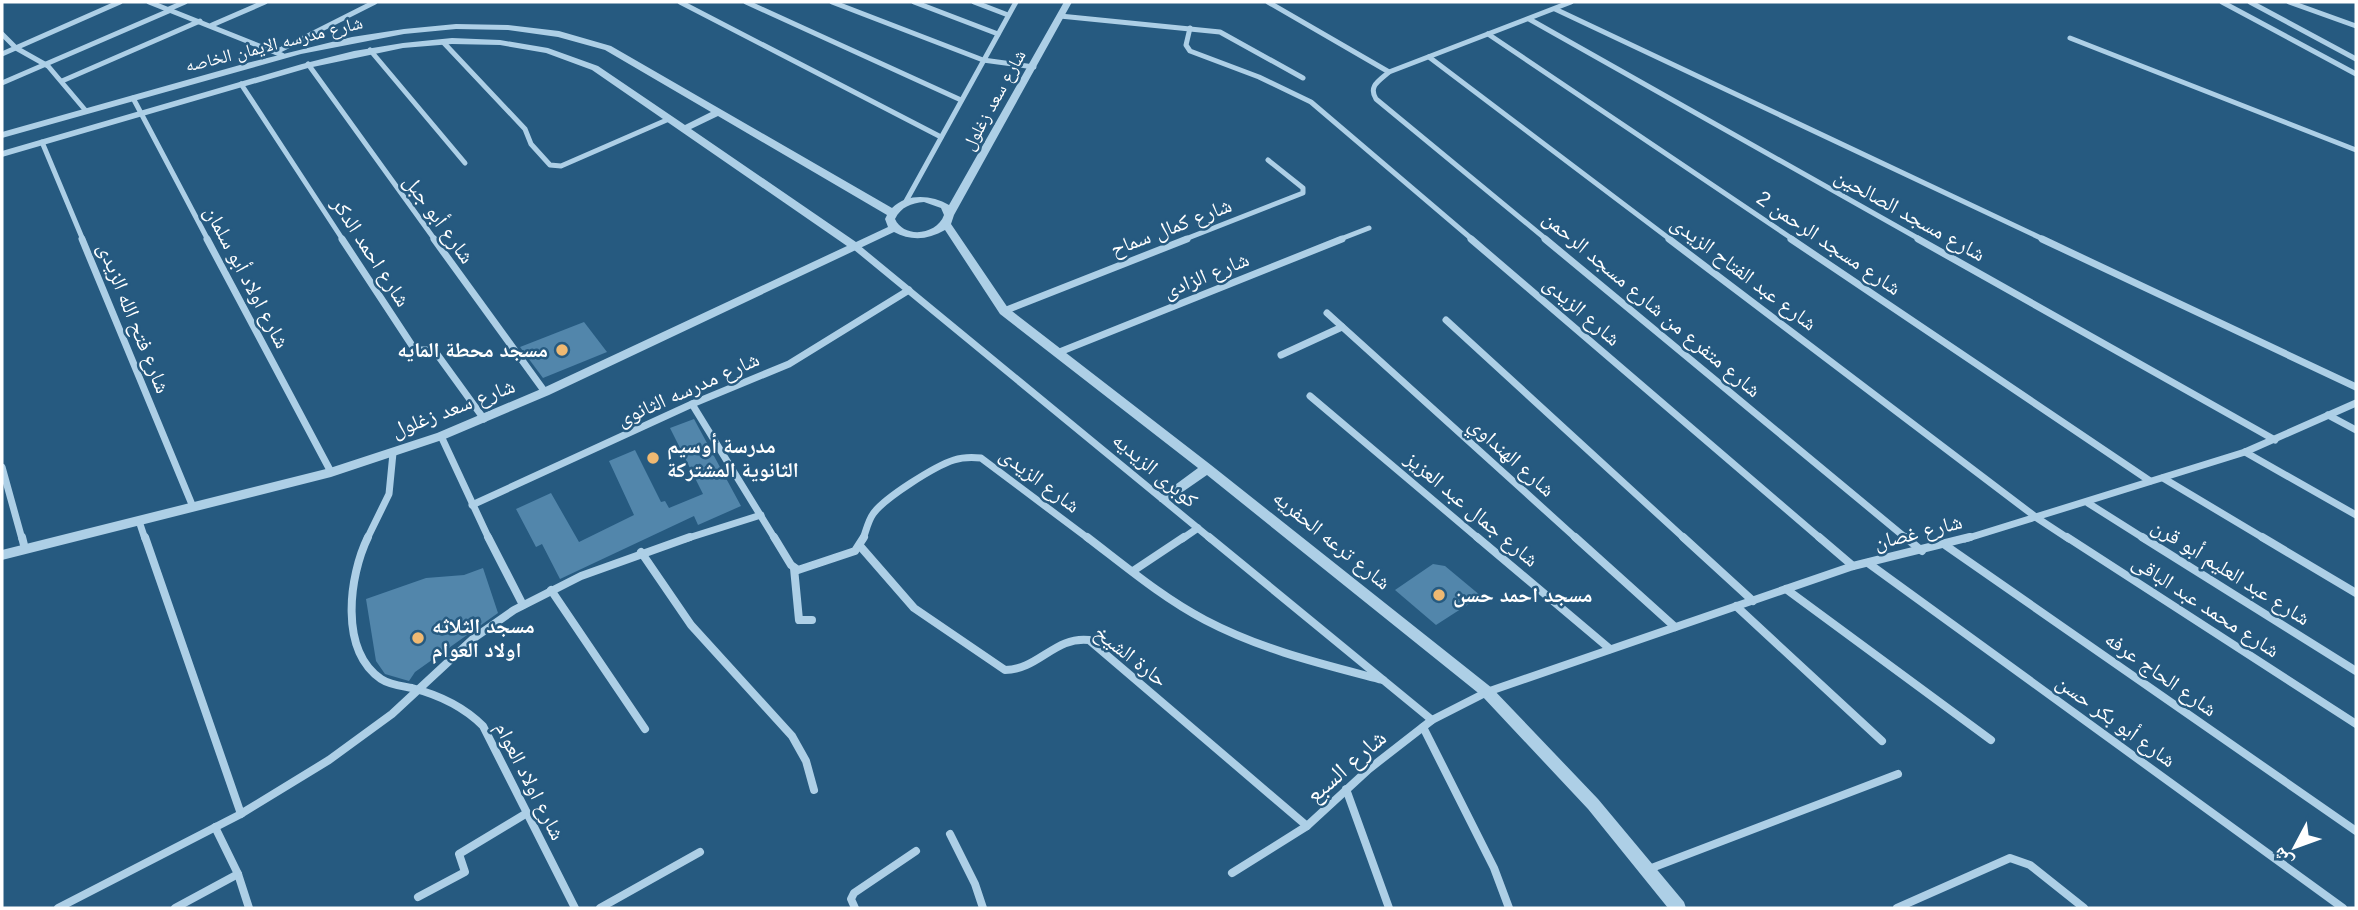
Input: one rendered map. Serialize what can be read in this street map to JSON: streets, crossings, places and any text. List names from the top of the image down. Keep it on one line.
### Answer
{"streets":{"street":["شارع مدرسه الايمان الخاصه","شارع سعد زغلول","شارع مسجد الصالحين","شارع أبو جبل","شارع كمال سماح","شارع مسجد الرحمن 2","شارع احمد الدكر","شارع عبد الفتاح الزيدى","شارع الزادى","شارع اولاد أبو سلمان","شارع متفرع من شارع مسجد الرحمن","شارع الزيدى","شارع فتح الله الزيدى","شارع مدرسه الثانوى","شارع الهنداوي","كوبرى الزيديه","شارع جمال عبد العزيز","شارع غصان","شارع ترعه الحفريه","شارع عبد العليم أبو قرن","شارع محمد عبد الباقى","حارة الشيخ","شارع الحاج عرفه","شارع أبو بكر حسن","شارع السبع","شارع اولاد العوام"]},"crossings":[["شارع مدرسه الايمان الخاصه","شارع سعد زغلول"],["شارع مدرسه الايمان الخاصه","شارع أبو جبل"],["شارع مدرسه الايمان الخاصه","شارع احمد الدكر"],["شارع مدرسه الايمان الخاصه","شارع اولاد أبو سلمان"],["شارع مدرسه الايمان الخاصه","شارع فتح الله الزيدى"],["شارع مدرسه الايمان الخاصه","كوبرى الزيديه"],["شارع مدرسه الايمان الخاصه","شارع ترعه الحفريه"],["شارع سعد زغلول","شارع أبو جبل"],["شارع سعد زغلول","شارع احمد الدكر"],["شارع سعد زغلول","شارع اولاد أبو سلمان"],["شارع سعد زغلول","شارع فتح الله الزيدى"],["شارع سعد زغلول","كوبرى الزيديه"],["شارع سعد زغلول","شارع ترعه الحفريه"],["شارع سعد زغلول","شارع اولاد العوام"],["شارع مسجد الصالحين","شارع غصان"],["شارع كمال سماح","شارع ترعه الحفريه"],["شارع مسجد الرحمن 2","شارع غصان"],["شارع عبد الفتاح الزيدى","شارع غصان"],["شارع عبد الفتاح الزيدى","شارع محمد عبد الباقى"],["شارع الزادى","شارع ترعه الحفريه"],["شارع متفرع من شارع مسجد الرحمن","شارع غصان"],["شارع الزيدى","كوبرى الزيديه"],["شارع الزيدى","شارع غصان"],["شارع الزيدى","حارة الشيخ"],["شارع مدرسه الثانوى","كوبرى الزيديه"],["شارع الهنداوي","شارع غصان"],["كوبرى الزيديه","شارع السبع"],["شارع جمال عبد العزيز","شارع غصان"],["شارع غصان","شارع ترعه الحفريه"],["شارع غصان","شارع عبد العليم أبو قرن"],["شارع غصان","شارع محمد عبد الباقى"],["شارع غصان","شارع الحاج عرفه"],["شارع غصان","شارع أبو بكر حسن"],["شارع غصان","شارع السبع"],["شارع ترعه الحفريه","شارع السبع"],["حارة الشيخ","شارع السبع"]],"places":["مسجد محطة المايه","مدرسة أوسيم الثانوية المشتركة","مسجد احمد حسن","مسجد الثلاثه اولاد العوام"],"north":"bottom left"}
